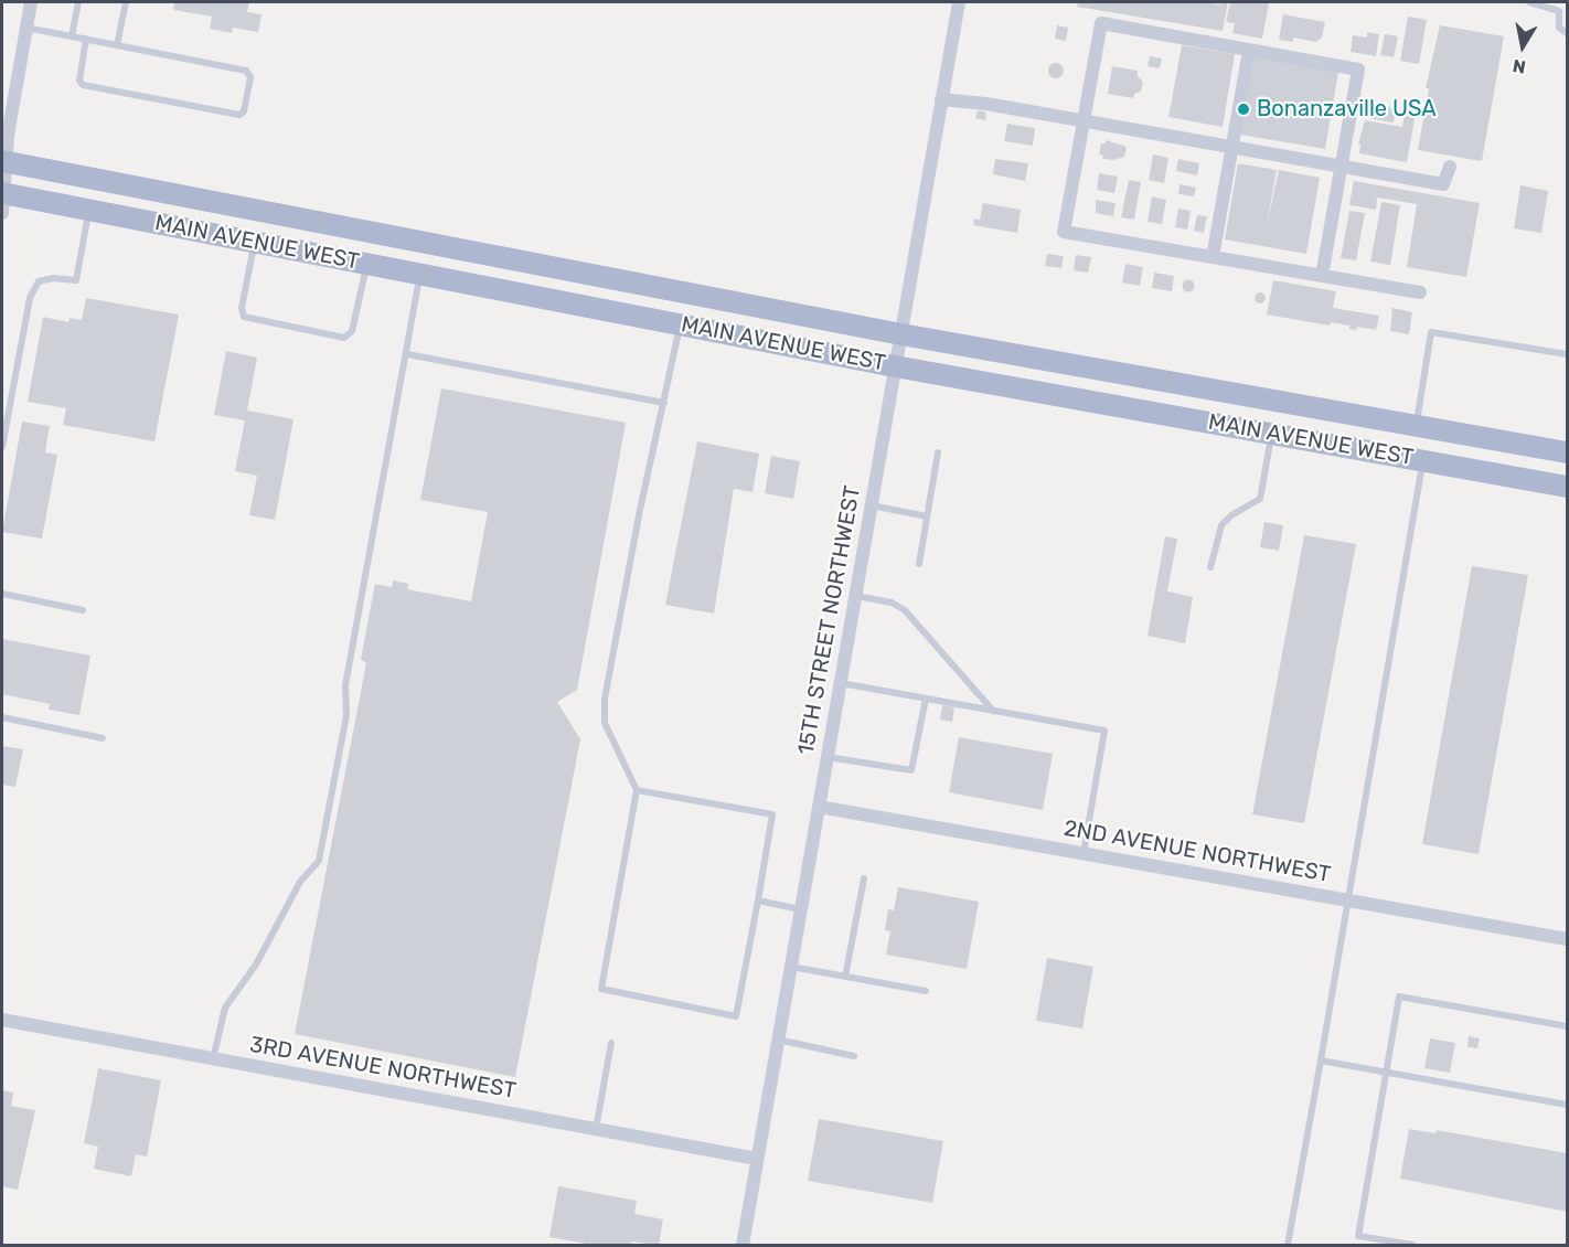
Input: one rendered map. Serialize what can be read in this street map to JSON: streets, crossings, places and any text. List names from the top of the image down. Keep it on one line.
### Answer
{"streets":{"main road":["MAIN AVENUE WEST"],"street":["15TH STREET NORTHWEST","2ND AVENUE NORTHWEST","3RD AVENUE NORTHWEST"]},"crossings":[["MAIN AVENUE WEST","15TH STREET NORTHWEST"],["15TH STREET NORTHWEST","2ND AVENUE NORTHWEST"],["15TH STREET NORTHWEST","3RD AVENUE NORTHWEST"]],"places":["Bonanzaville USA"],"north":"bottom"}
